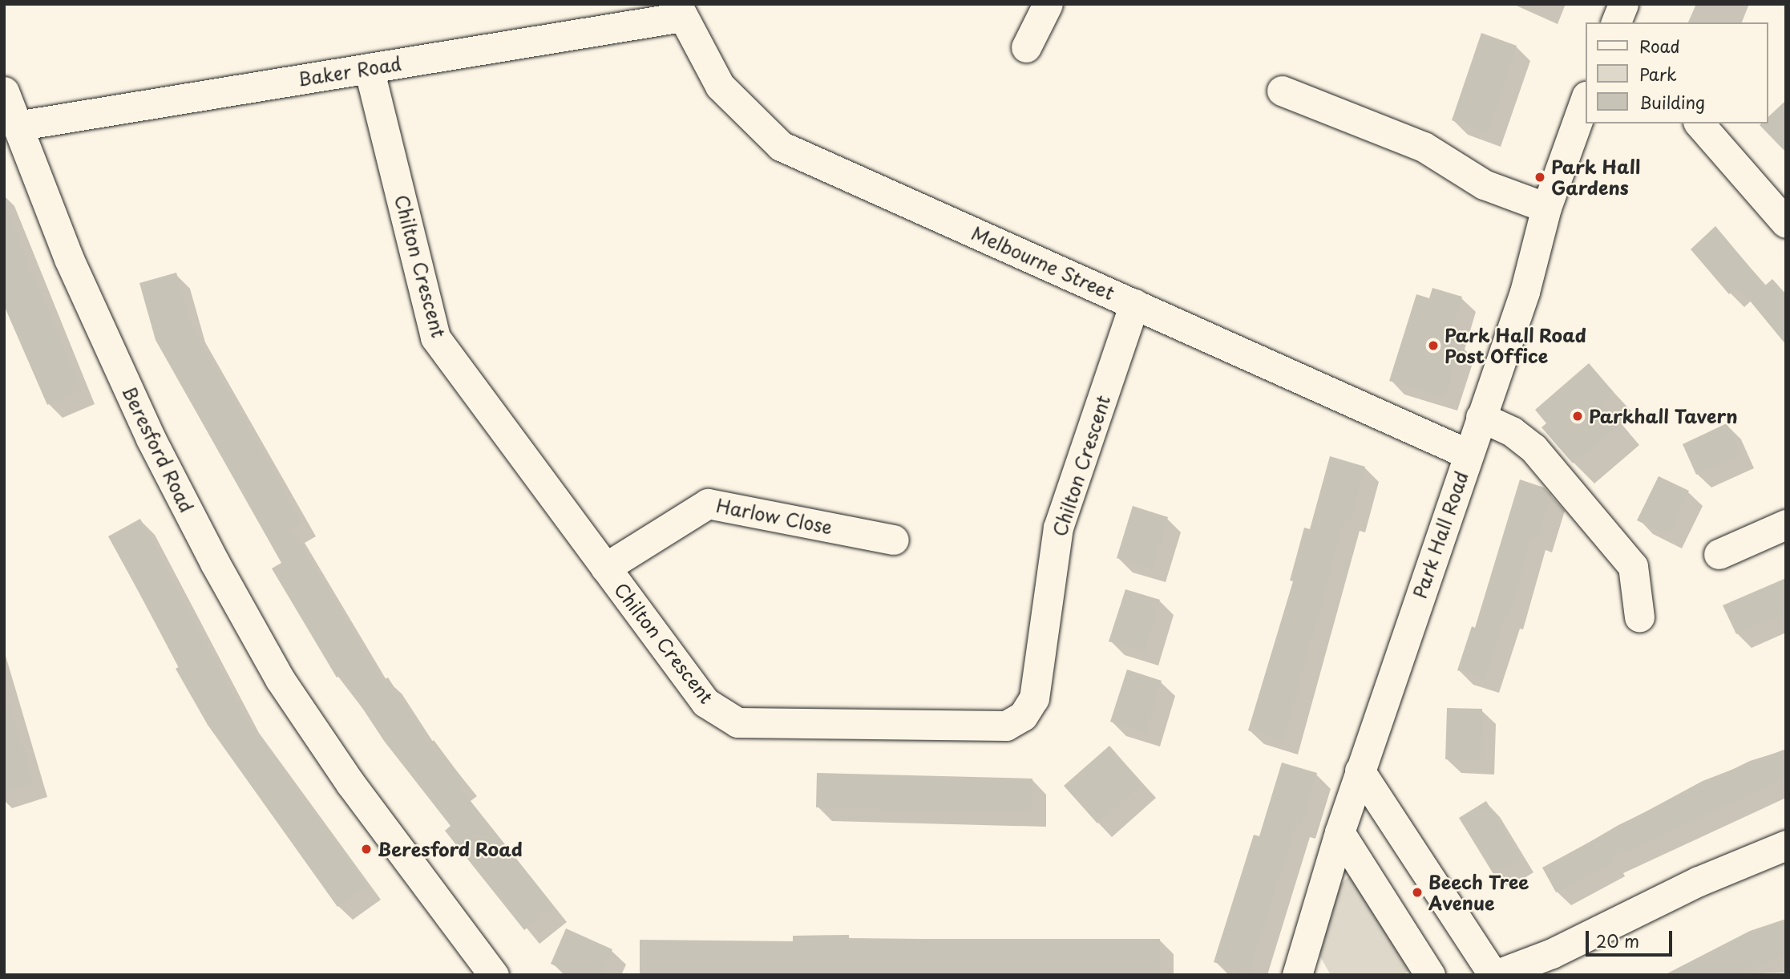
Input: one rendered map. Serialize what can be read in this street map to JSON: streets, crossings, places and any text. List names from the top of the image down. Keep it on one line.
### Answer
{"streets":{"street":["Baker Road","Melbourne Street","Chilton Crescent","Beresford Road","Harlow Close","Park Hall Road"]},"crossings":[["Baker Road","Melbourne Street"],["Baker Road","Chilton Crescent"],["Baker Road","Beresford Road"],["Melbourne Street","Chilton Crescent"],["Melbourne Street","Park Hall Road"],["Chilton Crescent","Harlow Close"]],"places":["Park Hall Gardens","Park Hall Road Post Office","Parkhall Tavern","Beresford Road","Beech Tree Avenue"],"legend":["Road","Park","Building"],"scale_bar":"20 m"}
